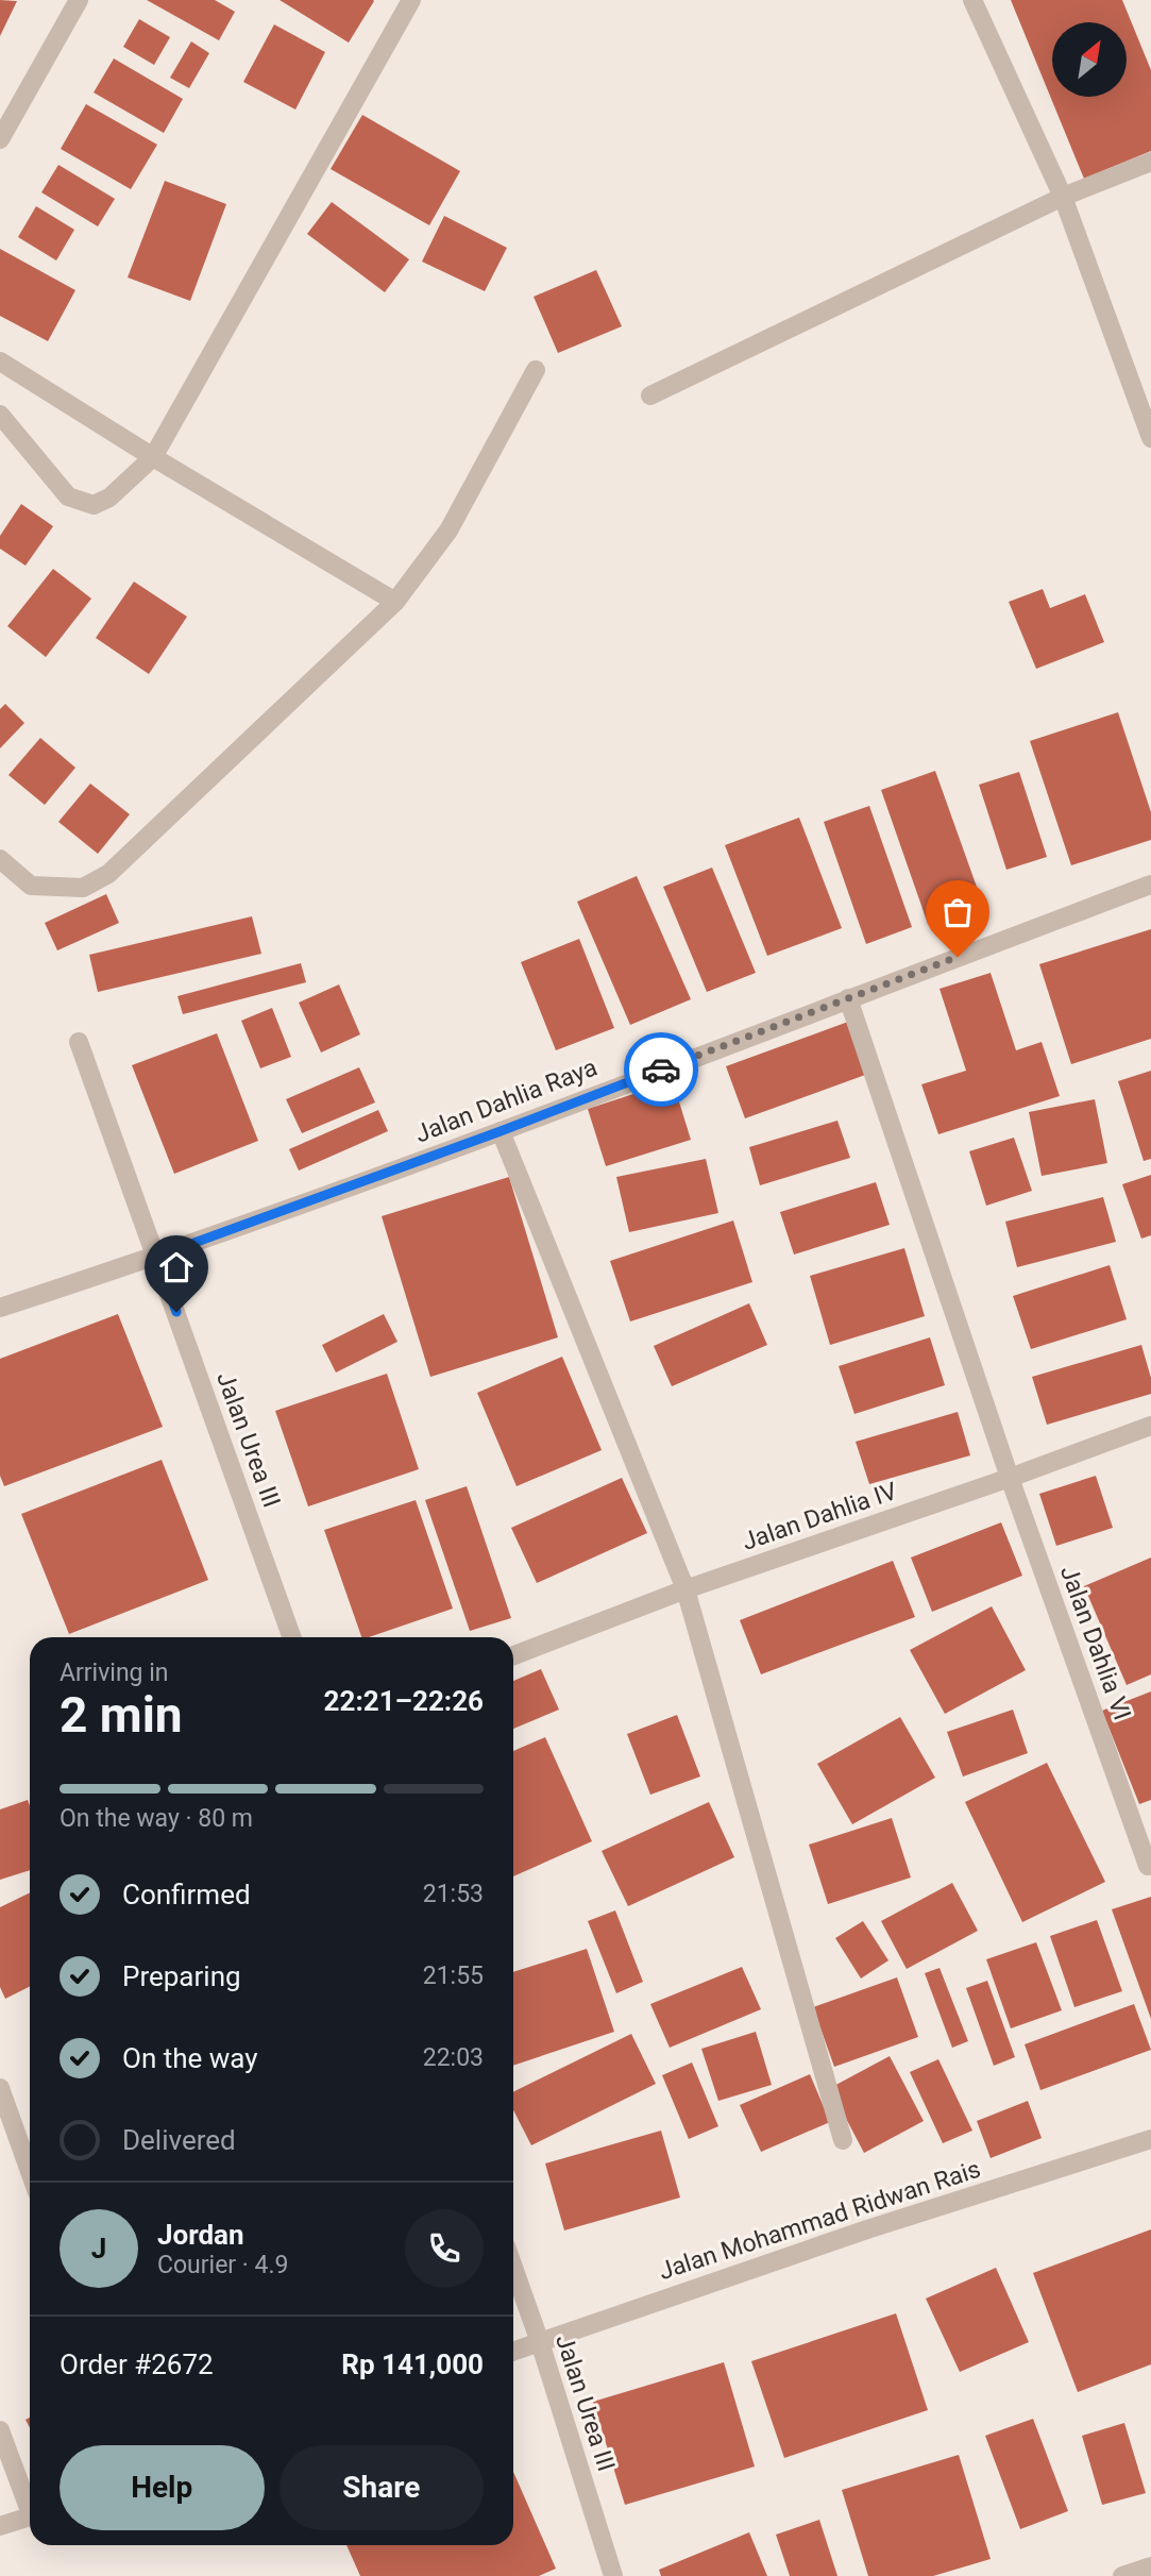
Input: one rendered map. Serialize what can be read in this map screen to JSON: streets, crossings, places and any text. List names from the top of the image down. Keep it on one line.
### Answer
{"streets":{"street":["Jalan Dahlia Raya","Jalan Urea III","Jalan Dahlia IV","Jalan Dahlia VI","Jalan Mohammad Ridwan Rais"]},"crossings":[["Jalan Dahlia Raya","Jalan Urea III"],["Jalan Dahlia Raya","Jalan Dahlia VI"],["Jalan Urea III","Jalan Mohammad Ridwan Rais"],["Jalan Dahlia IV","Jalan Dahlia VI"]],"north":"top right","page":{"heading":["2 min","Arriving in","22:21–22:26"],"panel":["Jordan","Courier · 4.9","Order #2672","Rp 141,000"],"bar":"On the way · 80 m","list":[["Confirmed","21:53"],["Preparing","21:55"],["On the way","22:03"],"Delivered"],"round":"J","buttons":["Help","Share"]}}
